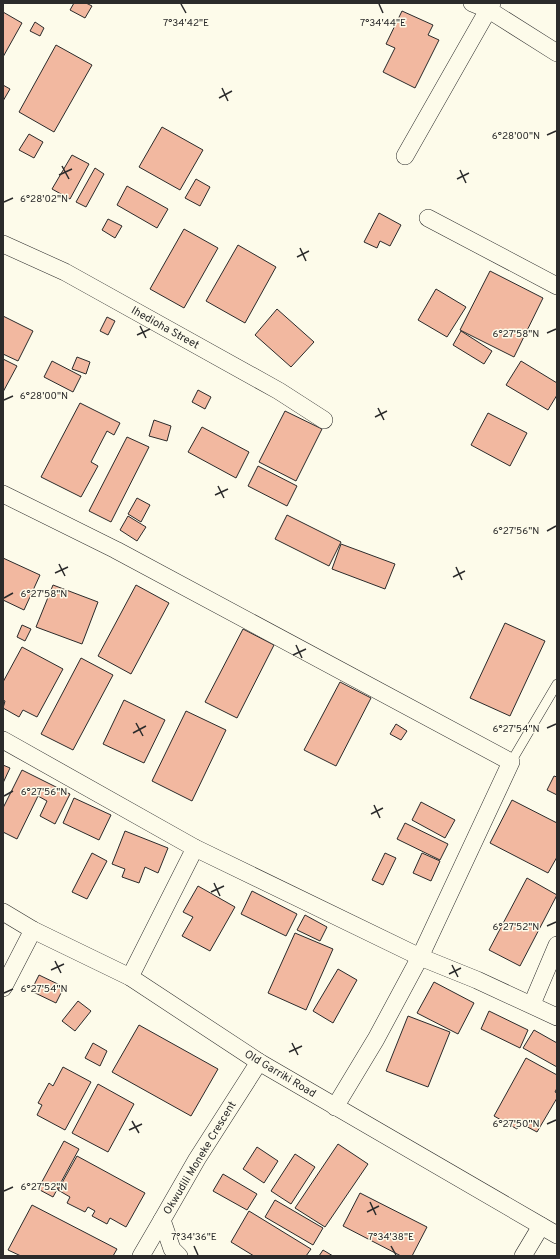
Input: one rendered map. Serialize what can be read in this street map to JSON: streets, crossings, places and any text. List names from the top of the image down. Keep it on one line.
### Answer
{"streets":{"street":["Ihedioha Street","Old Garriki Road","Okwudili Moneke Crescent"]},"crossings":[["Old Garriki Road","Okwudili Moneke Crescent"]],"coordinates":["7°34'42\"E","7°34'44\"E","6°28'00\"N","6°28'02\"N","6°27'58\"N","6°27'56\"N","6°27'54\"N","6°27'52\"N","6°27'50\"N","7°34'36\"E","7°34'38\"E"]}
